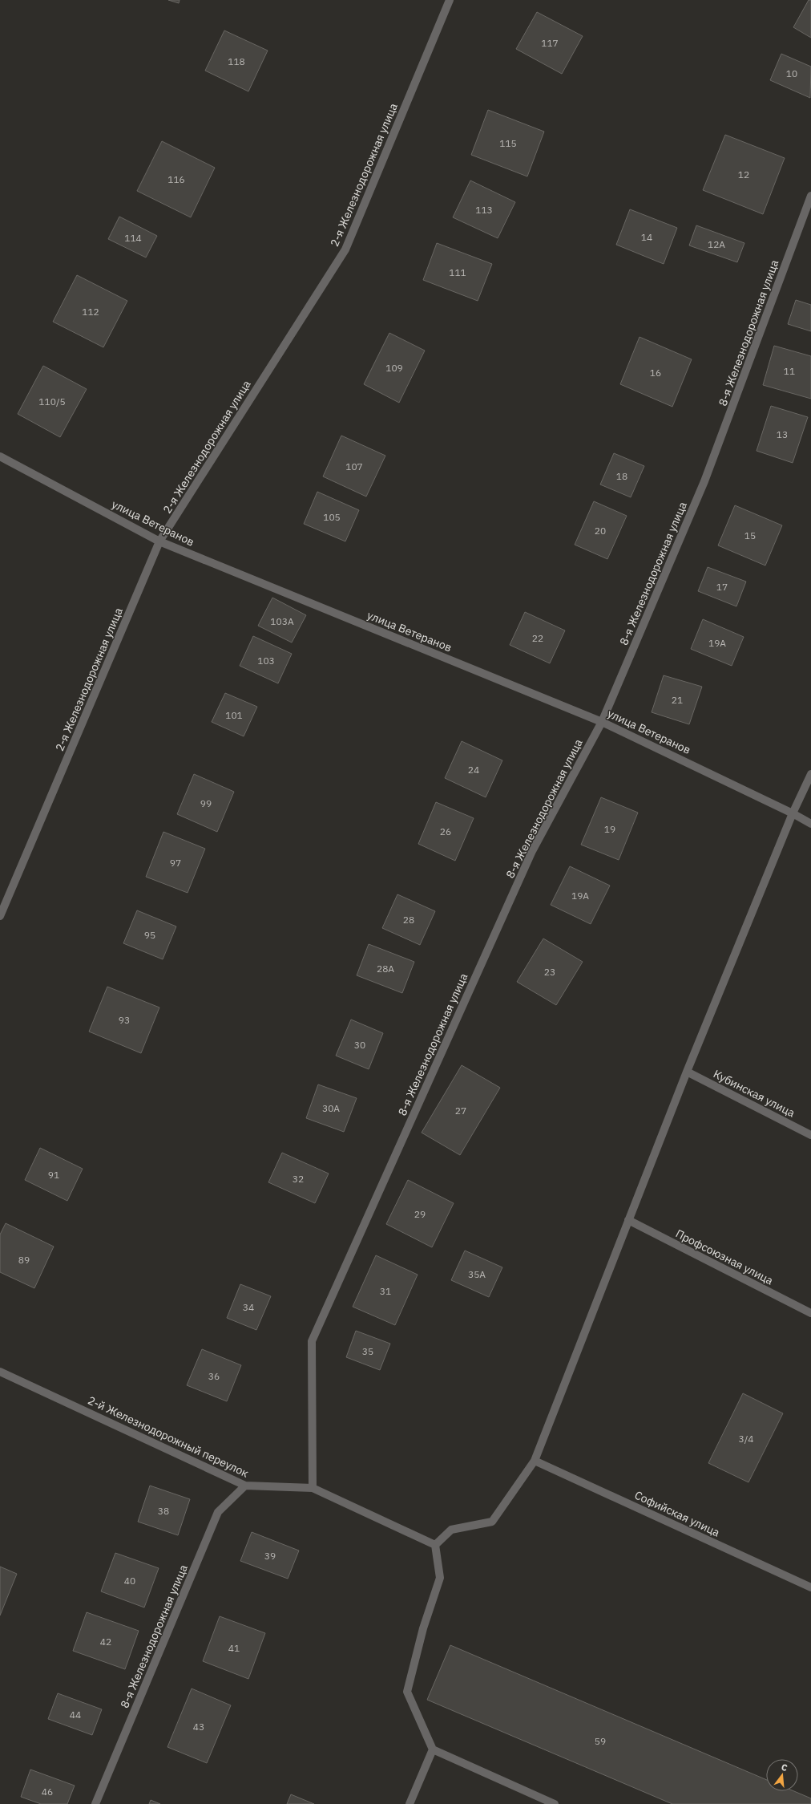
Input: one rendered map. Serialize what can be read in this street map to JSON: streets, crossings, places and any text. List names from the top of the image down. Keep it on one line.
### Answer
{"streets":{"street":["2-я Железнодорожная улица","8-я Железнодорожная улица","улица Ветеранов","Кубинская улица","Профсоюзная улица","2-й Железнодорожный переулок","Софийская улица"]},"crossings":[["2-я Железнодорожная улица","улица Ветеранов"],["8-я Железнодорожная улица","улица Ветеранов"],["8-я Железнодорожная улица","2-й Железнодорожный переулок"]],"house_numbers":["117","118","10","115","12","116","113","14","114","12А","111","112","109","11","16","110/5","13","107","18","105","20","15","17","103А","22","19А","103","21","101","24","99","19","26","97","19А","28","95","28А","23","93","30","30А","27","91","32","29","89","35А","31","34","35","36","3/4","38","39","40","42","41","44","43","59","46"],"north":"top"}
